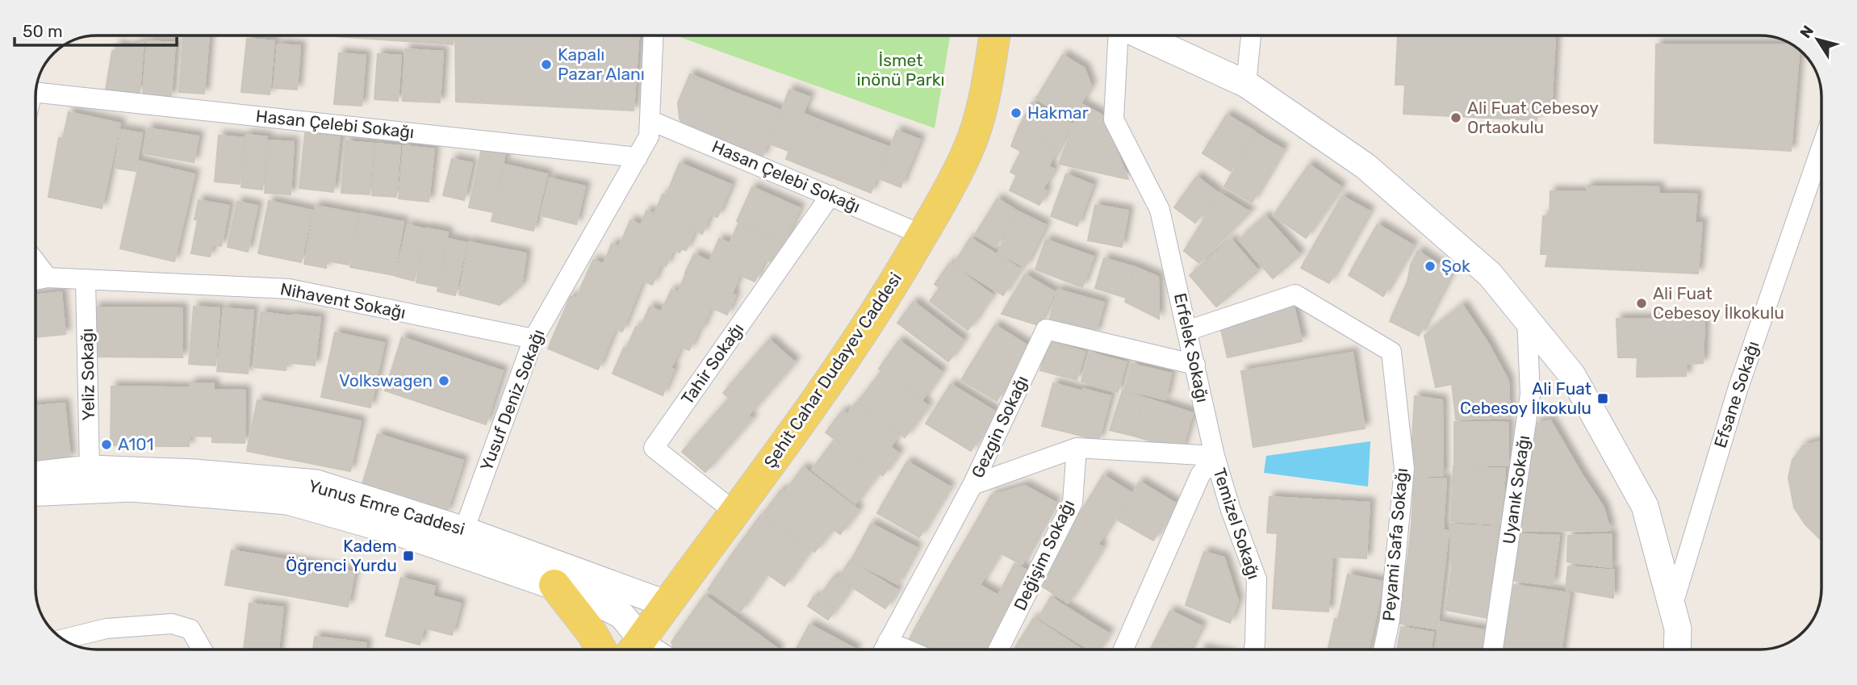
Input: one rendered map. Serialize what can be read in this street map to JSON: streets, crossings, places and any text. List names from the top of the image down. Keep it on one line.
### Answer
{"streets":{"main road":["Şehit Cahar Dudayev Caddesi"],"street":["Hasan Çelebi Sokağı","Nihavent Sokağı","Erfelek Sokağı","Tahir Sokağı","Yeliz Sokağı","Efsane Sokağı","Yusuf Deniz Sokağı","Gezgin Sokağı","Uyanık Sokağı","Yunus Emre Caddesi","Temizel Sokağı","Peyami Safa Sokağı","Değişim Sokağı"]},"crossings":[["Hasan Çelebi Sokağı","Tahir Sokağı"],["Hasan Çelebi Sokağı","Şehit Cahar Dudayev Caddesi"],["Hasan Çelebi Sokağı","Yusuf Deniz Sokağı"],["Nihavent Sokağı","Yeliz Sokağı"],["Nihavent Sokağı","Yusuf Deniz Sokağı"],["Erfelek Sokağı","Gezgin Sokağı"],["Erfelek Sokağı","Temizel Sokağı"],["Erfelek Sokağı","Peyami Safa Sokağı"],["Tahir Sokağı","Şehit Cahar Dudayev Caddesi"],["Şehit Cahar Dudayev Caddesi","Yunus Emre Caddesi"],["Yeliz Sokağı","Yunus Emre Caddesi"],["Yusuf Deniz Sokağı","Yunus Emre Caddesi"]],"parks":["İsmet inönü Parkı"],"places":{"other":["Kapalı Pazar Alanı","Hakmar","Ali Fuat Cebesoy Ortaokulu","Şok","Ali Fuat Cebesoy İlkokulu","Volkswagen","A101"],"transit":["Ali̇ Fuat Cebesoy İlkokulu","Kadem Öğrenci Yurdu"]},"scale_bar":"50 m","north":"top left"}
